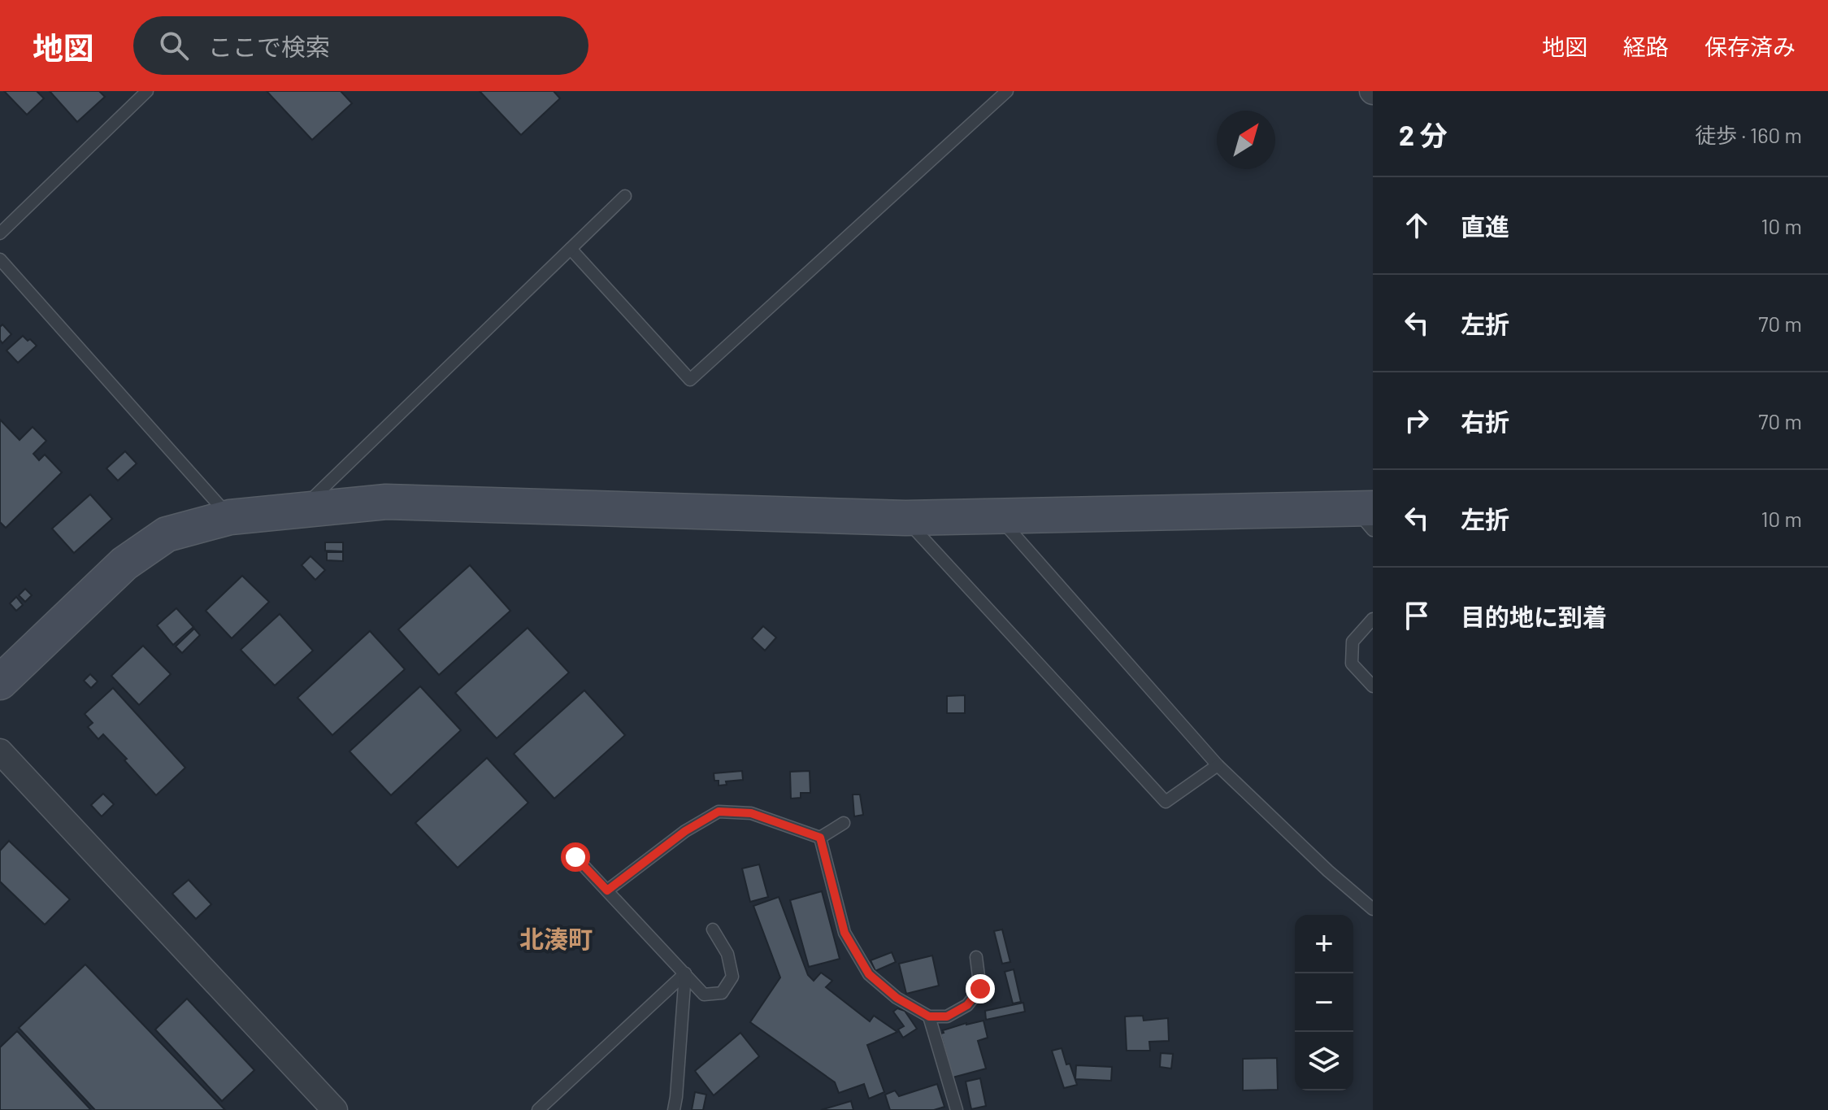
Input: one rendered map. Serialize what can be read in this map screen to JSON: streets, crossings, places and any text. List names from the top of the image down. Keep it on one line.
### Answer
{"districts":["北湊町"],"north":"top right","page":{"header":"地図","search":"ここで検索","nav":["地図","経路","保存済み"],"heading":["2 分","徒歩 · 160 m"],"list":[["直進","10 m"],["左折","70 m"],["右折","70 m"],["左折","10 m"],"目的地に到着"],"map_buttons":["+","−"]}}
